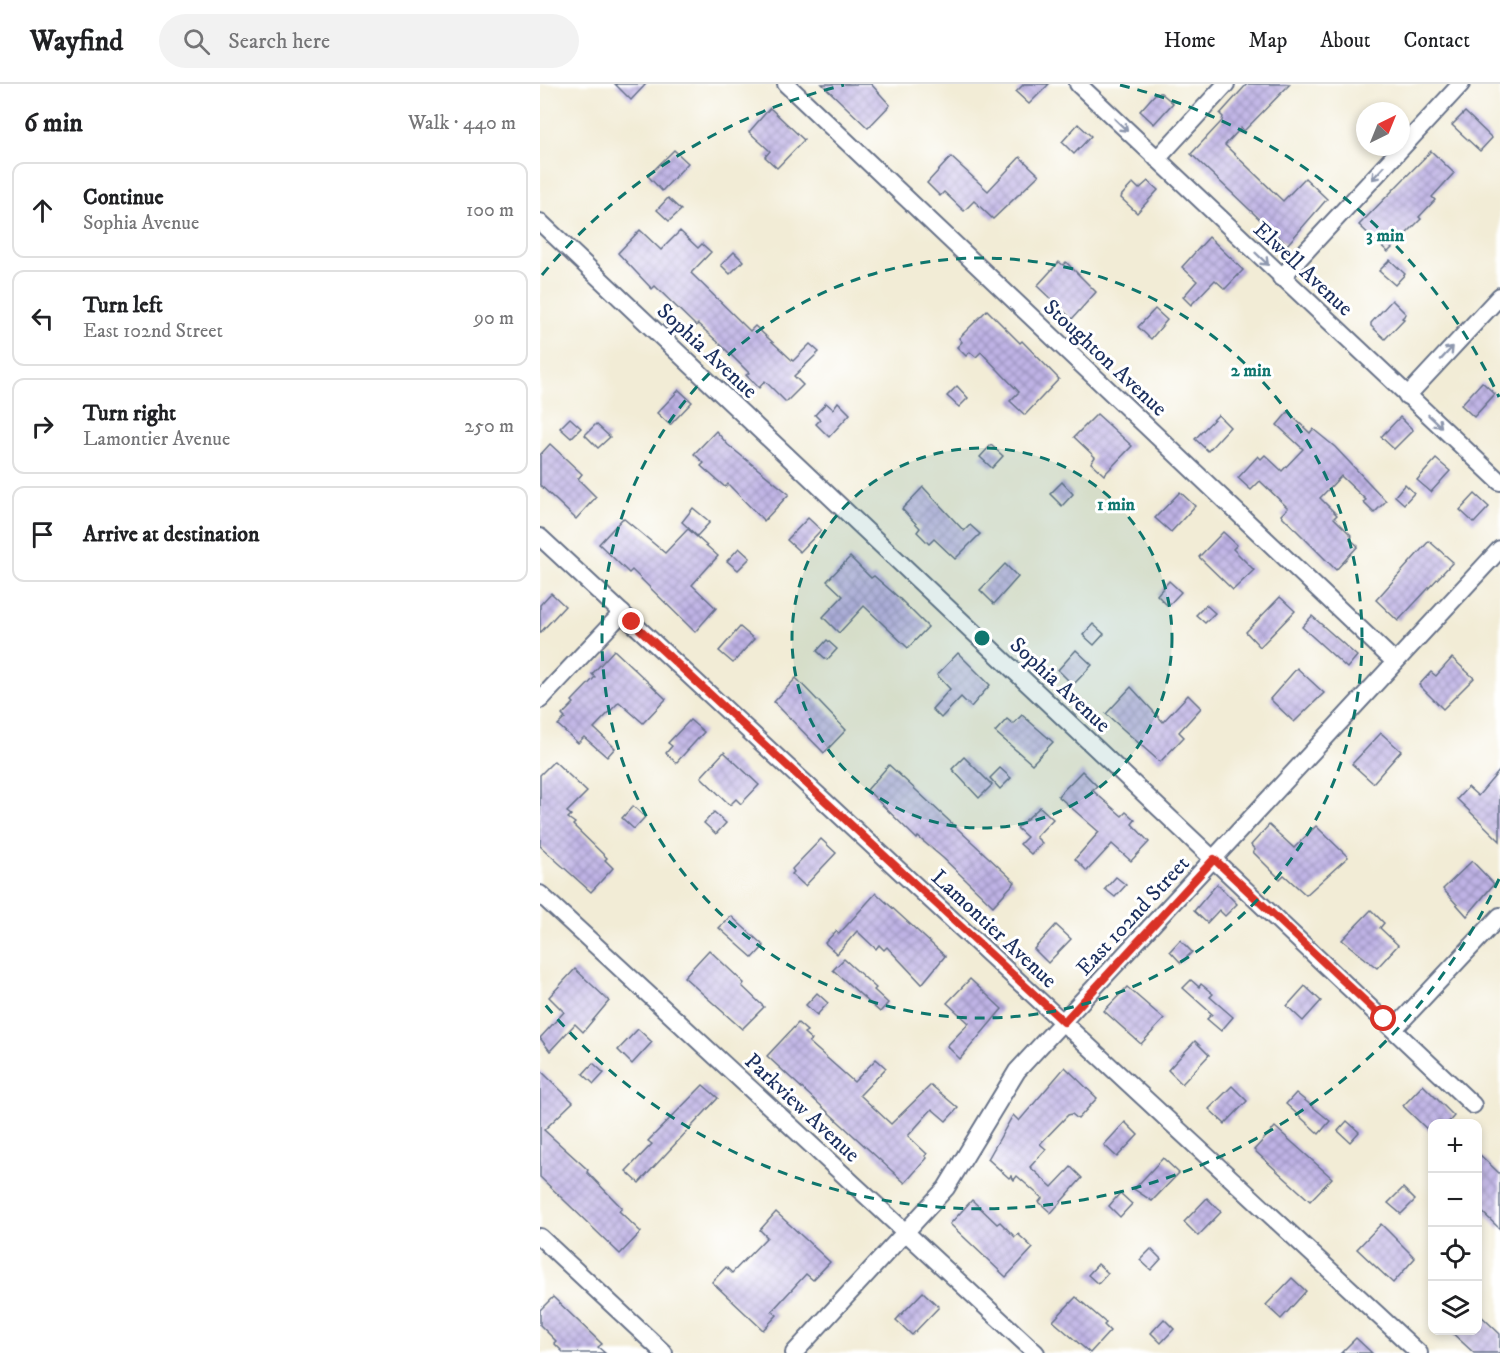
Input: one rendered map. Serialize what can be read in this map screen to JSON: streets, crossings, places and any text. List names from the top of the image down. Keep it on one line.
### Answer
{"streets":{"street":["Elwell Avenue","Sophia Avenue","Stoughton Avenue","East 102nd Street","Lamontier Avenue","Parkview Avenue"]},"crossings":[["Sophia Avenue","East 102nd Street"],["Stoughton Avenue","East 102nd Street"],["East 102nd Street","Lamontier Avenue"],["East 102nd Street","Parkview Avenue"]],"one_way":["Elwell Avenue"],"north":"top right","page":{"header":"Wayfind","search":"Search here","nav":["Home","Map","About","Contact"],"heading":["6 min","Walk · 440 m"],"list":[["Continue","Sophia Avenue","100 m"],["Turn left","East 102nd Street","90 m"],["Turn right","Lamontier Avenue","250 m"],"Arrive at destination"],"map_buttons":["+","−"]},"rings":["3 min","2 min","1 min"]}
